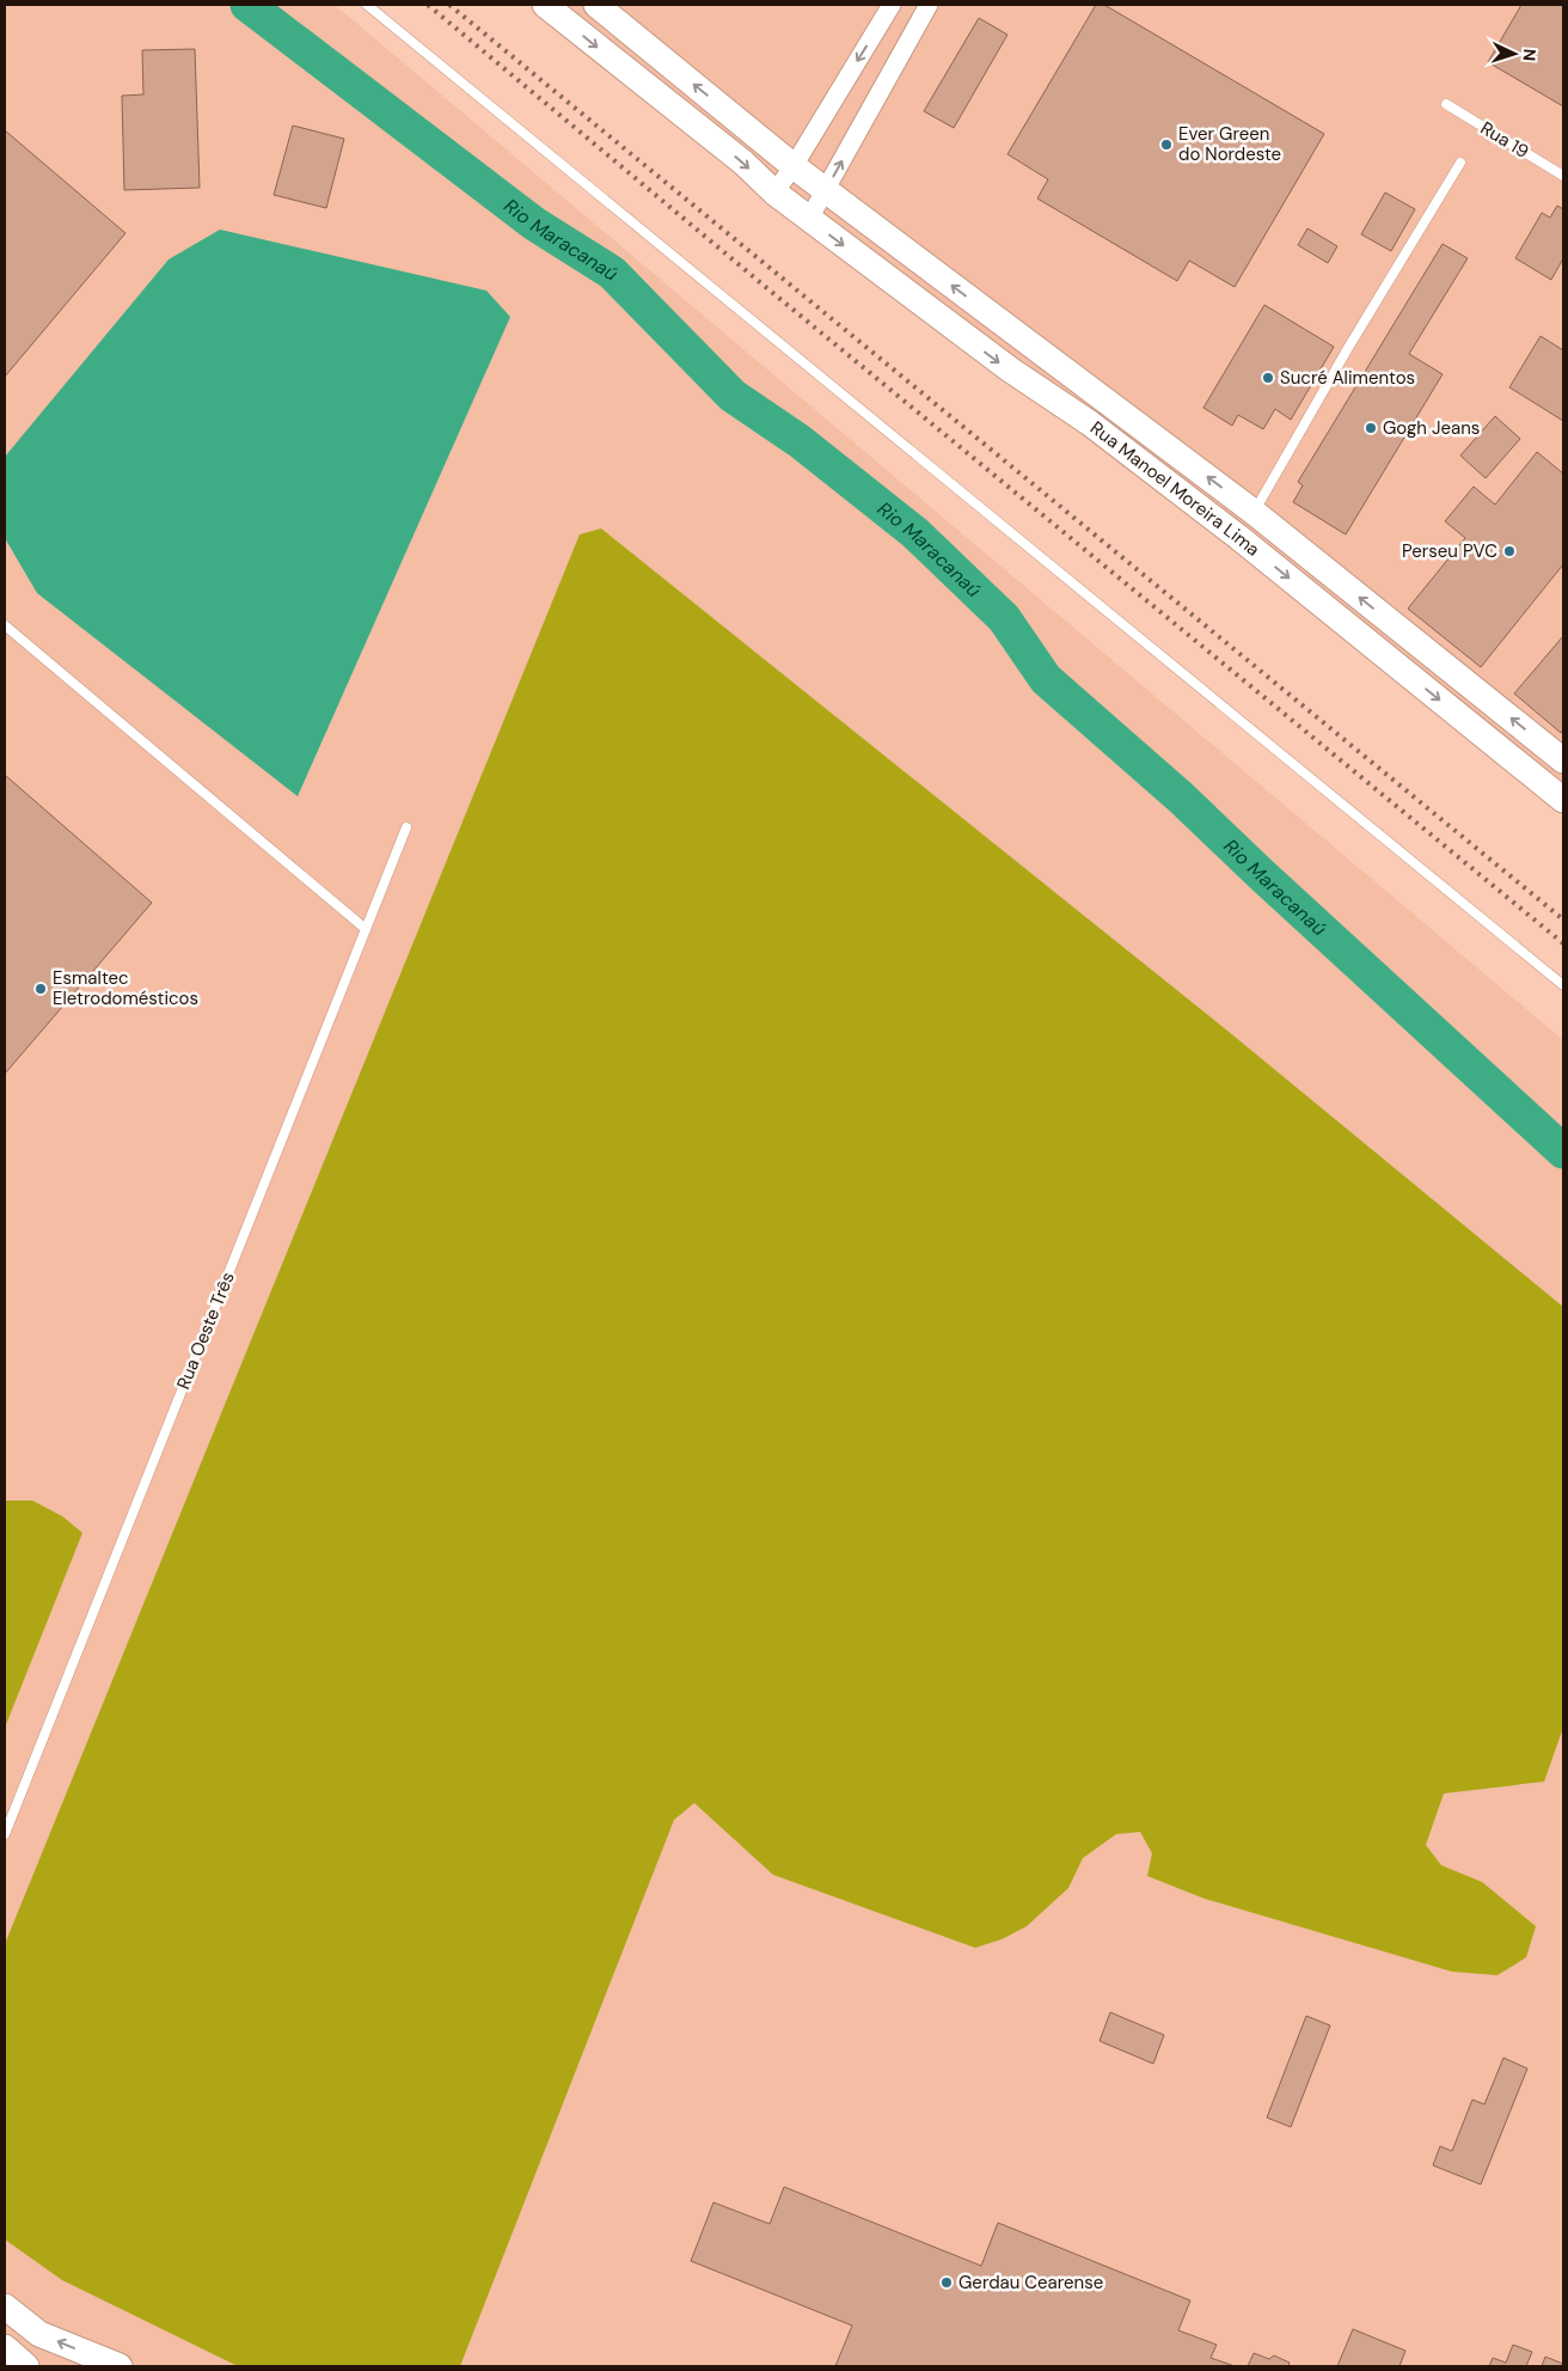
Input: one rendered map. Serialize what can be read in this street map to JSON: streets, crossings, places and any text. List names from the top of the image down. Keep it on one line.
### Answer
{"streets":{"street":["Rua Manoel Moreira Lima"],"lane":["Rua 19","Rua Oeste Três"]},"water":["Rio Maracanaú"],"places":["Ever Green do Nordeste","Sucré Alimentos","Gogh Jeans","Perseu PVC","Esmaltec Eletrodomésticos","Gerdau Cearense"],"north":"right"}
